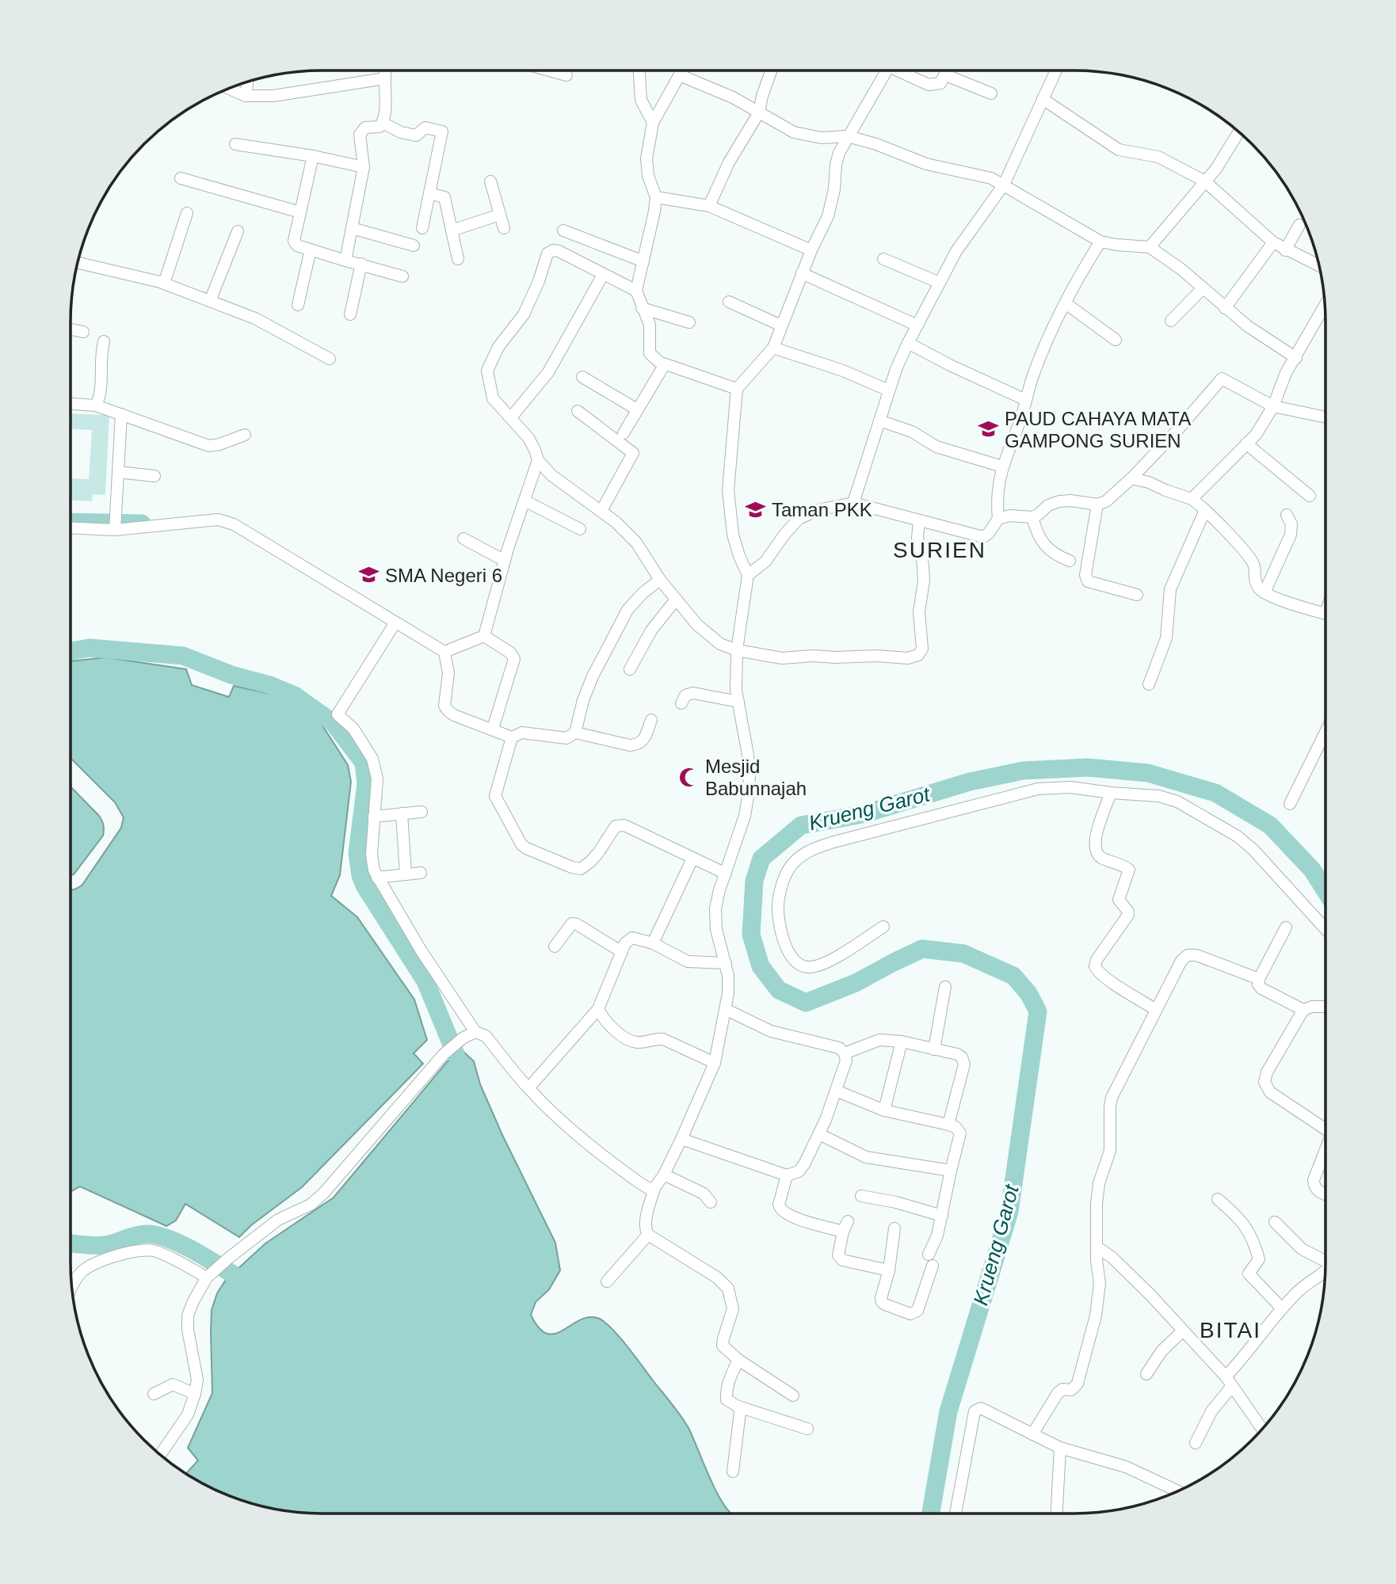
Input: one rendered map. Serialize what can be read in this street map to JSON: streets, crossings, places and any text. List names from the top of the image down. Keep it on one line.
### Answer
{"districts":["SURIEN","BITAI"],"water":["Krueng Garot"],"places":{"school or university":["PAUD CAHAYA MATA GAMPONG SURIEN","Taman PKK","SMA Negeri 6"],"mosque":["Mesjid Babunnajah"]}}
